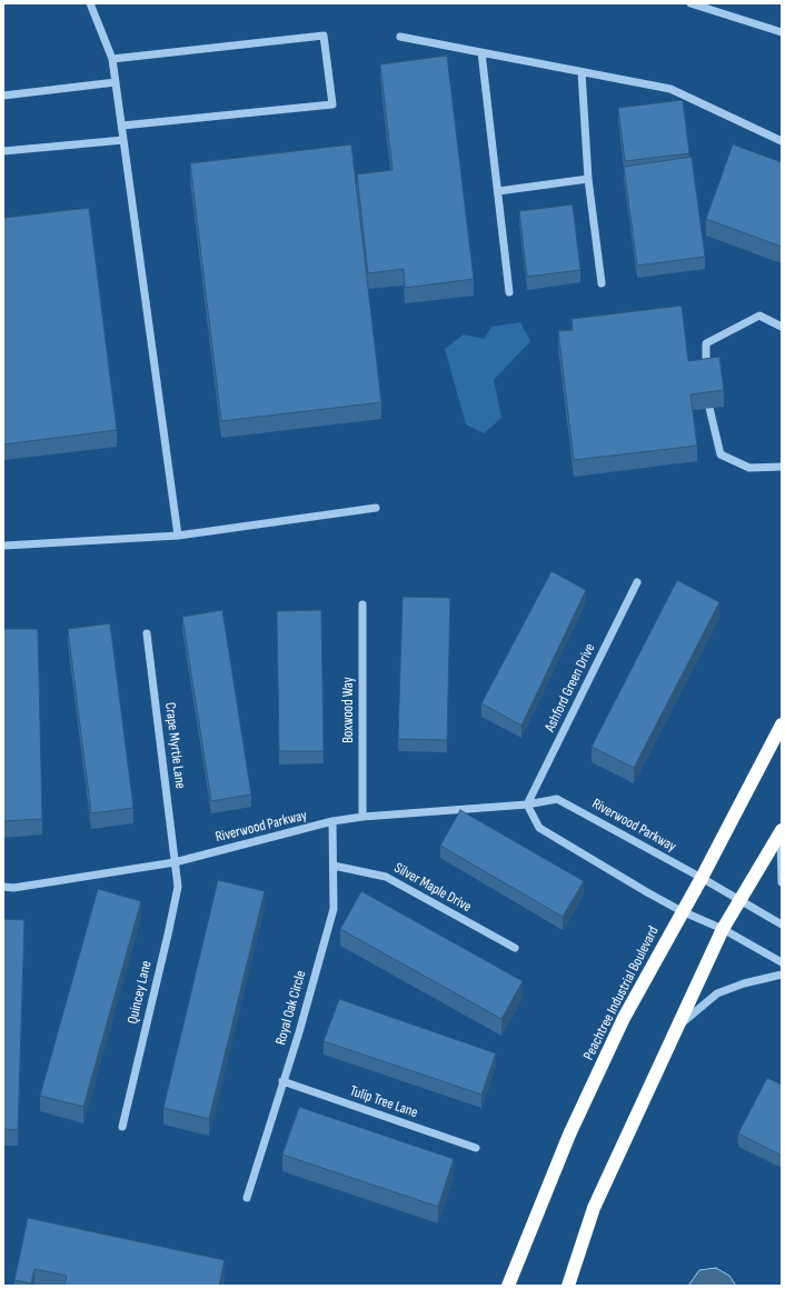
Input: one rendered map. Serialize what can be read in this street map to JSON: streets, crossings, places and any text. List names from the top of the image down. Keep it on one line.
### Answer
{"streets":{"highway":["Peachtree Industrial Boulevard"],"street":["Ashford Green Drive","Boxwood Way","Crape Myrtle Lane","Riverwood Parkway","Silver Maple Drive","Quincey Lane","Royal Oak Circle","Tulip Tree Lane"]},"crossings":[["Ashford Green Drive","Riverwood Parkway"],["Boxwood Way","Riverwood Parkway"],["Crape Myrtle Lane","Riverwood Parkway"],["Crape Myrtle Lane","Quincey Lane"],["Riverwood Parkway","Quincey Lane"],["Riverwood Parkway","Peachtree Industrial Boulevard"],["Riverwood Parkway","Royal Oak Circle"],["Silver Maple Drive","Royal Oak Circle"],["Royal Oak Circle","Tulip Tree Lane"]]}
